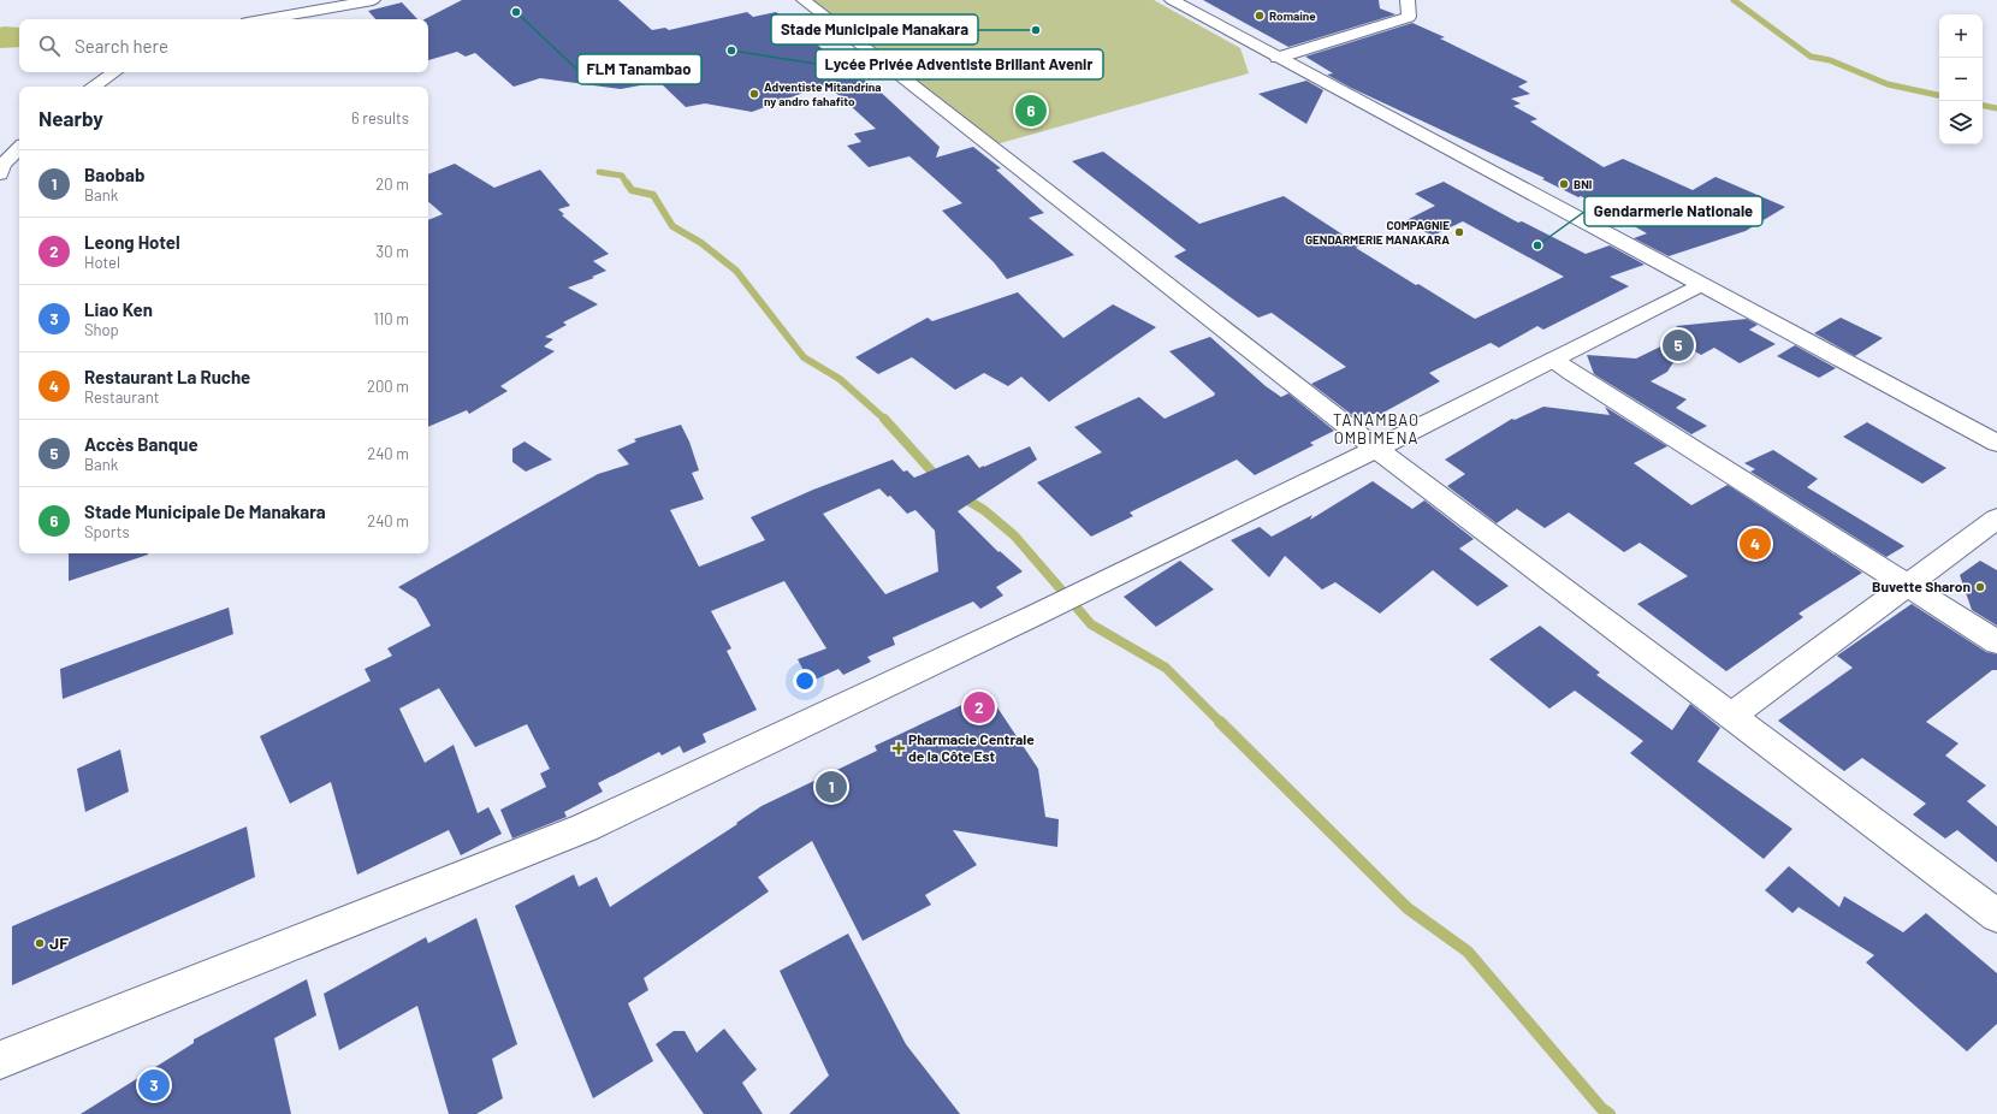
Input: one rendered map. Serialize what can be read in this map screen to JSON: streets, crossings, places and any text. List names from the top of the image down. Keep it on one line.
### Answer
{"districts":["TANAMBAO OMBIMENA"],"places":{"other":["FLM Tanambao","Romaine","Stade Municipale Manakara","Lycée Privée Adventiste Brillant Avenir","Adventiste Mitandrina ny andro fahafito","BNI","COMPAGNIE GENDARMERIE MANAKARA","Gendarmerie Nationale","Buvette Sharon","JF"],"health":["Pharmacie Centrale de la Côte Est"]},"page":{"map_buttons":["+","−"],"search":"Search here","heading":["Nearby","6 results"],"pins":["6","5","4","2","1","3"],"list":[{"mark":"1","name":"Baobab","note":"Bank","value":"20 m"},{"mark":"2","name":"Leong Hotel","note":"Hotel","value":"30 m"},{"mark":"3","name":"Liao Ken","note":"Shop","value":"110 m"},{"mark":"4","name":"Restaurant La Ruche","note":"Restaurant","value":"200 m"},{"mark":"5","name":"Accès Banque","note":"Bank","value":"240 m"},{"mark":"6","name":"Stade Municipale De Manakara","note":"Sports","value":"240 m"}]}}
